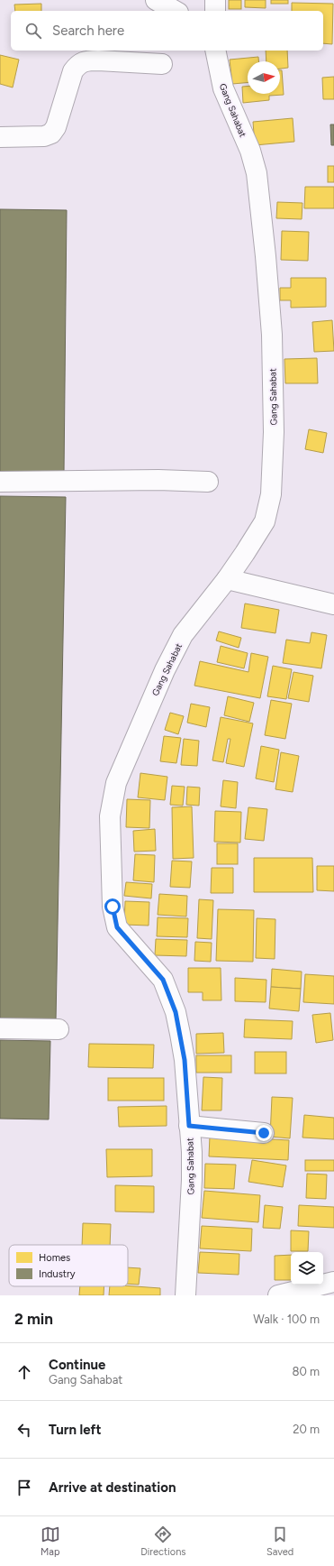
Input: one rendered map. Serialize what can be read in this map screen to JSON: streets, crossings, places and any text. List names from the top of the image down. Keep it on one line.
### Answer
{"streets":{"street":["Gang Sahabat"]},"legend":["Homes","Industry"],"north":"right","page":{"search":"Search here","heading":["2 min","Walk · 100 m"],"list":[["Continue","Gang Sahabat","80 m"],["Turn left","20 m"],"Arrive at destination"],"nav":["Map","Directions","Saved"]}}
